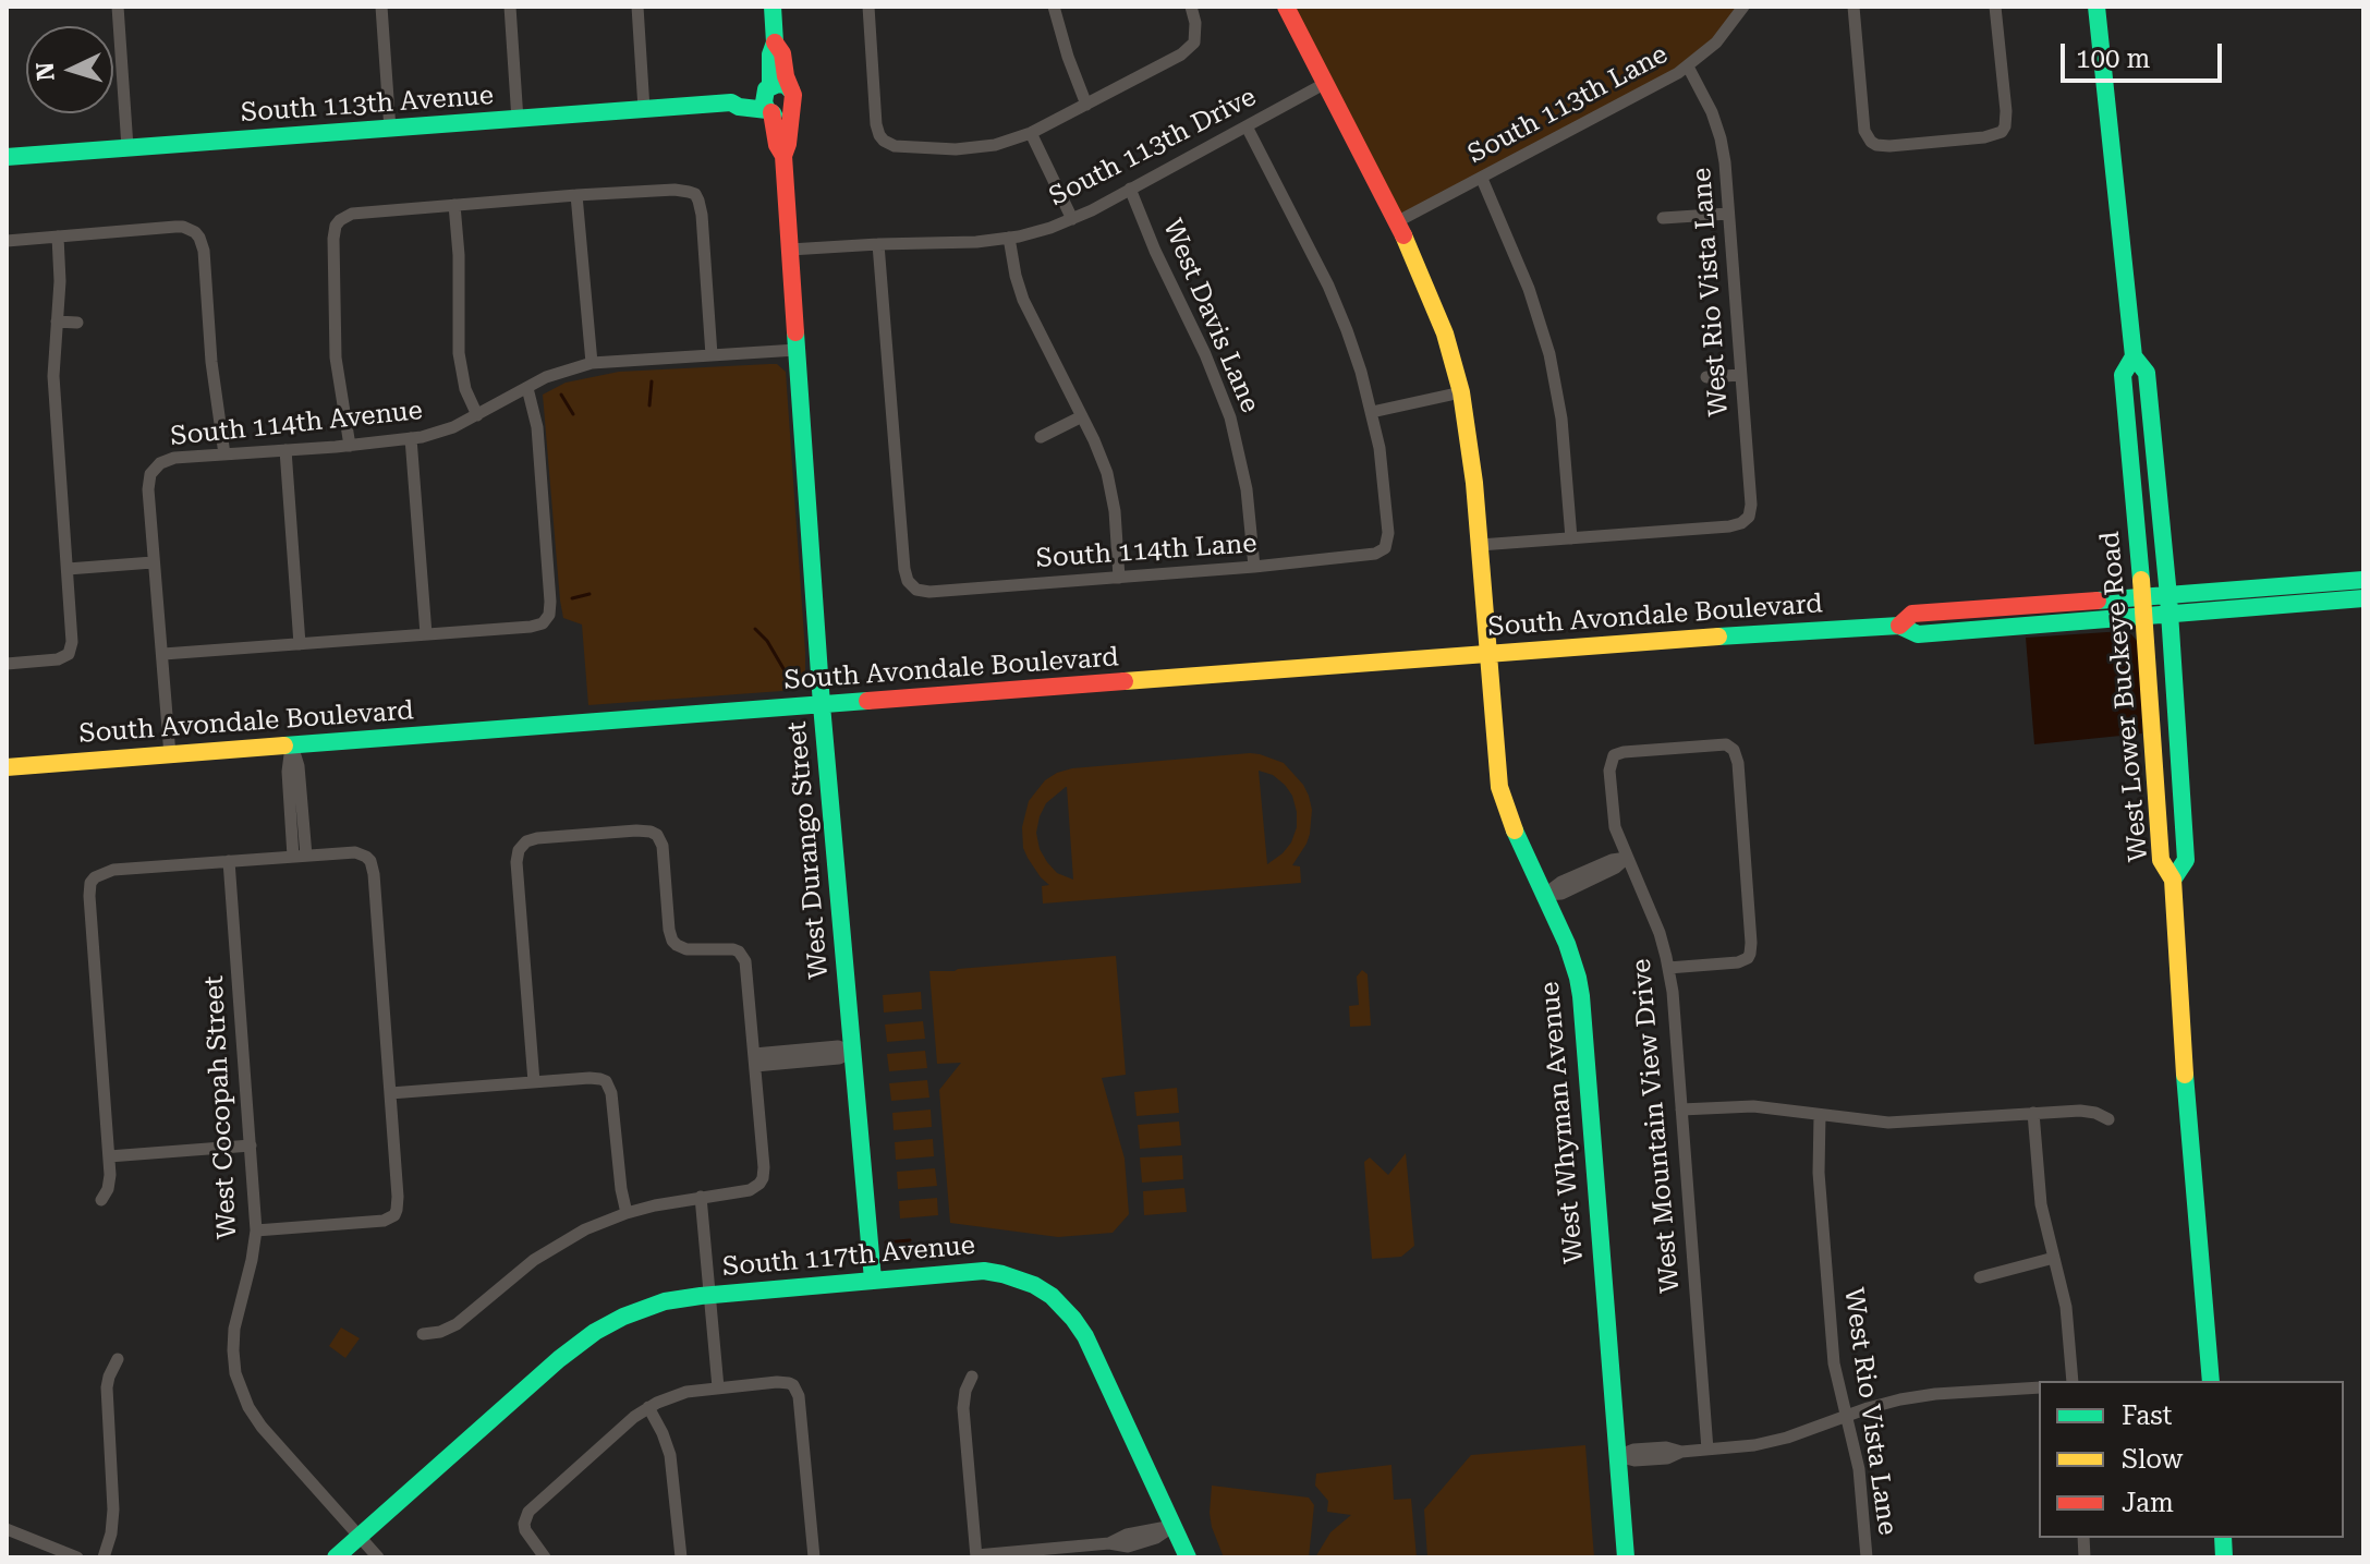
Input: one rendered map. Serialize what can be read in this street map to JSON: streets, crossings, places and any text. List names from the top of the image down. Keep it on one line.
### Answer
{"streets":{"street":["South 113th Avenue","South 113th Lane","South 113th Drive","West Rio Vista Lane","West Davis Lane","South 114th Avenue","South 114th Lane","South Avondale Boulevard","West Lower Buckeye Road","West Durango Street","West Cocopah Street","West Whyman Avenue","West Mountain View Drive","South 117th Avenue"]},"crossings":[["South 113th Avenue","West Durango Street"],["South 113th Lane","West Rio Vista Lane"],["South 113th Lane","West Whyman Avenue"],["South 113th Drive","West Davis Lane"],["South 113th Drive","South 114th Lane"],["South 113th Drive","West Durango Street"],["South 113th Drive","West Whyman Avenue"],["West Davis Lane","South 114th Lane"],["South 114th Avenue","West Durango Street"],["South Avondale Boulevard","West Lower Buckeye Road"],["South Avondale Boulevard","West Durango Street"],["South Avondale Boulevard","West Whyman Avenue"],["West Durango Street","South 117th Avenue"],["West Cocopah Street","South 117th Avenue"]],"legend":["Fast","Slow","Jam"],"scale_bar":"100 m","north":"left"}
